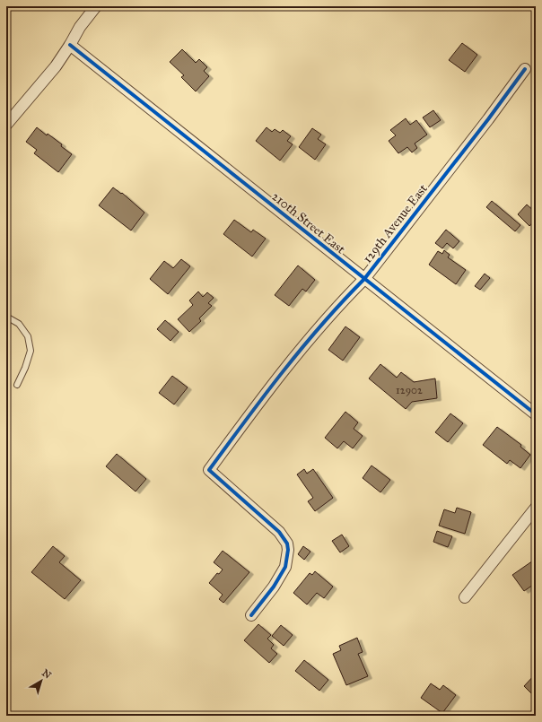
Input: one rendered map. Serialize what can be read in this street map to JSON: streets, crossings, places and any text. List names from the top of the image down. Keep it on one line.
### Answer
{"streets":{"street":["210th Street East","129th Avenue East"]},"crossings":[["210th Street East","129th Avenue East"]],"house_numbers":["12902"],"north":"top right"}
